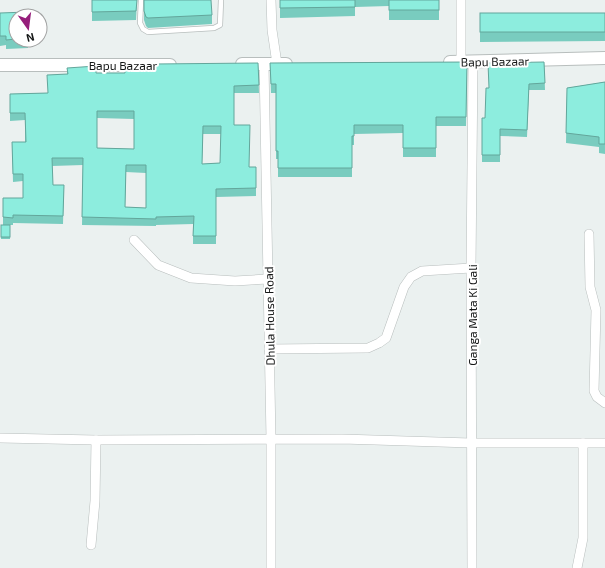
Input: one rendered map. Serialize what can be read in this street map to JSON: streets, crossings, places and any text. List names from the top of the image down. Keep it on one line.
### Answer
{"streets":{"street":["Bapu Bazaar","Ganga Mata Ki Gali","Dhula House Road"]},"crossings":[["Bapu Bazaar","Ganga Mata Ki Gali"]],"north":"bottom"}
